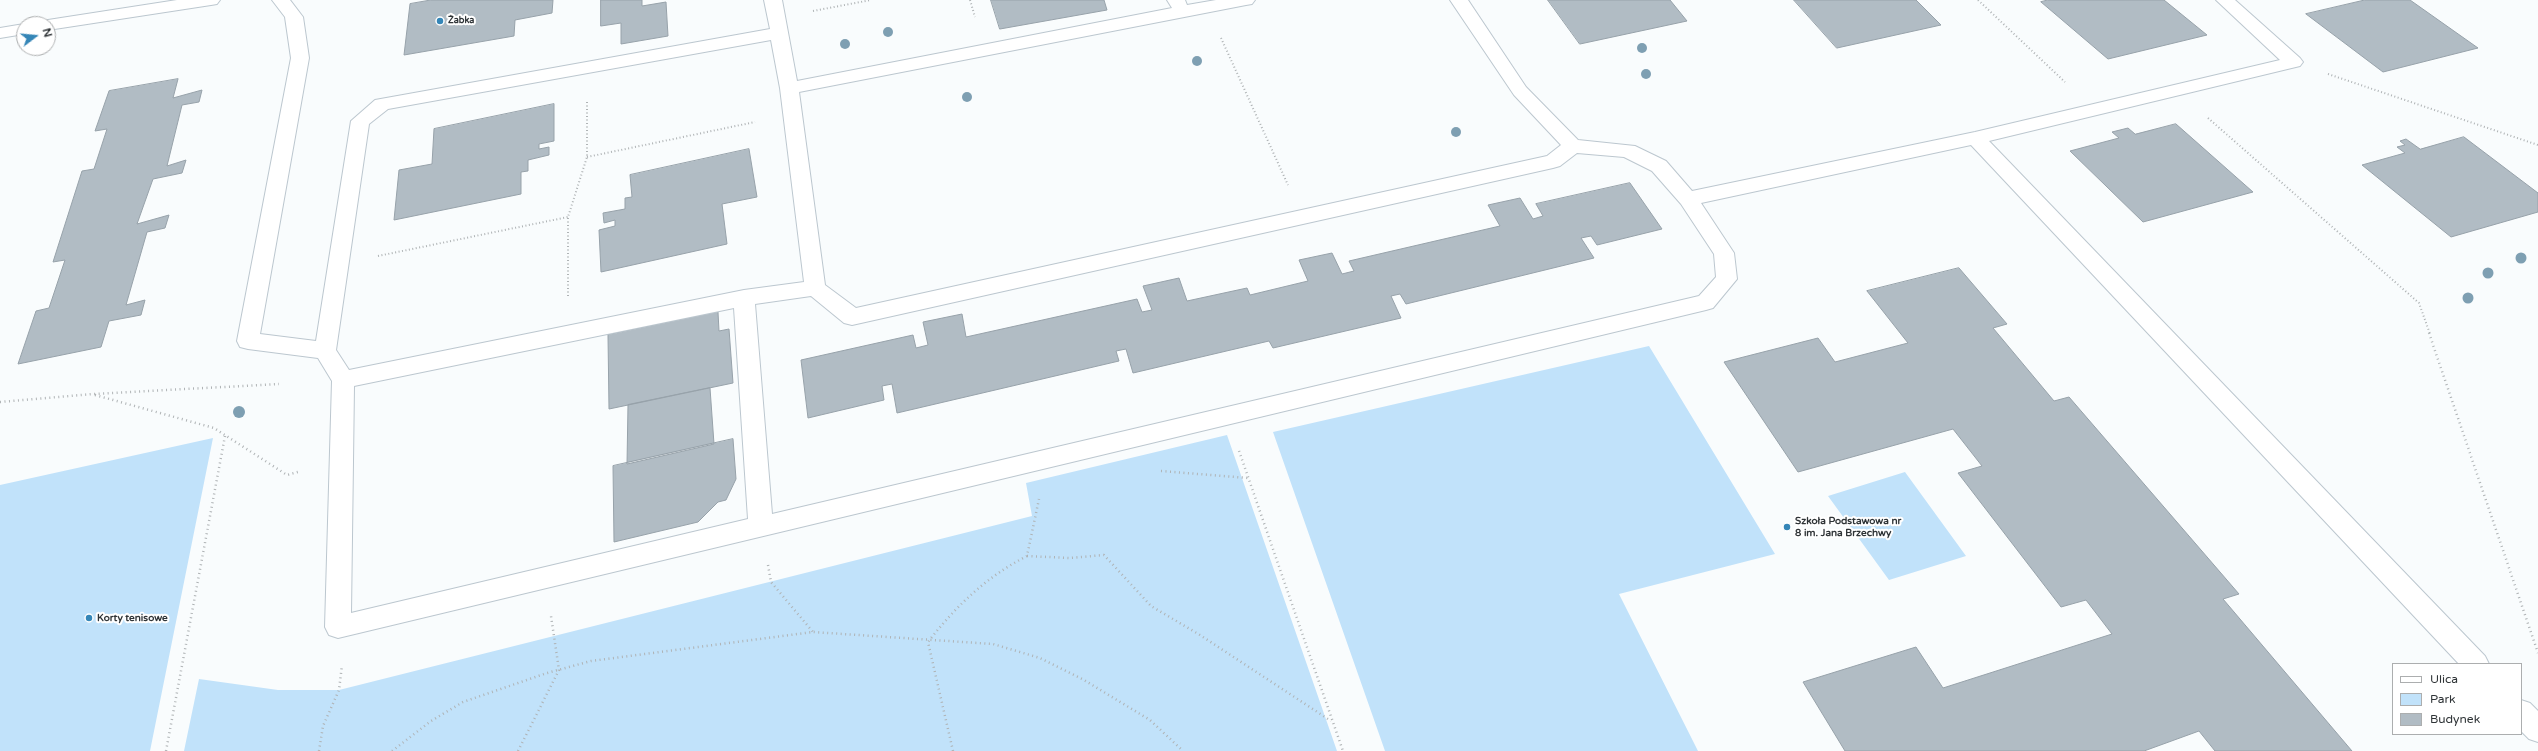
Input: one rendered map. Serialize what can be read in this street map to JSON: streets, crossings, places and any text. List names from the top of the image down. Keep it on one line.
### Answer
{"places":["Żabka","Szkoła Podstawowa nr 8 im. Jana Brzechwy","Korty tenisowe"],"legend":["Ulica","Park","Budynek"],"north":"right"}
